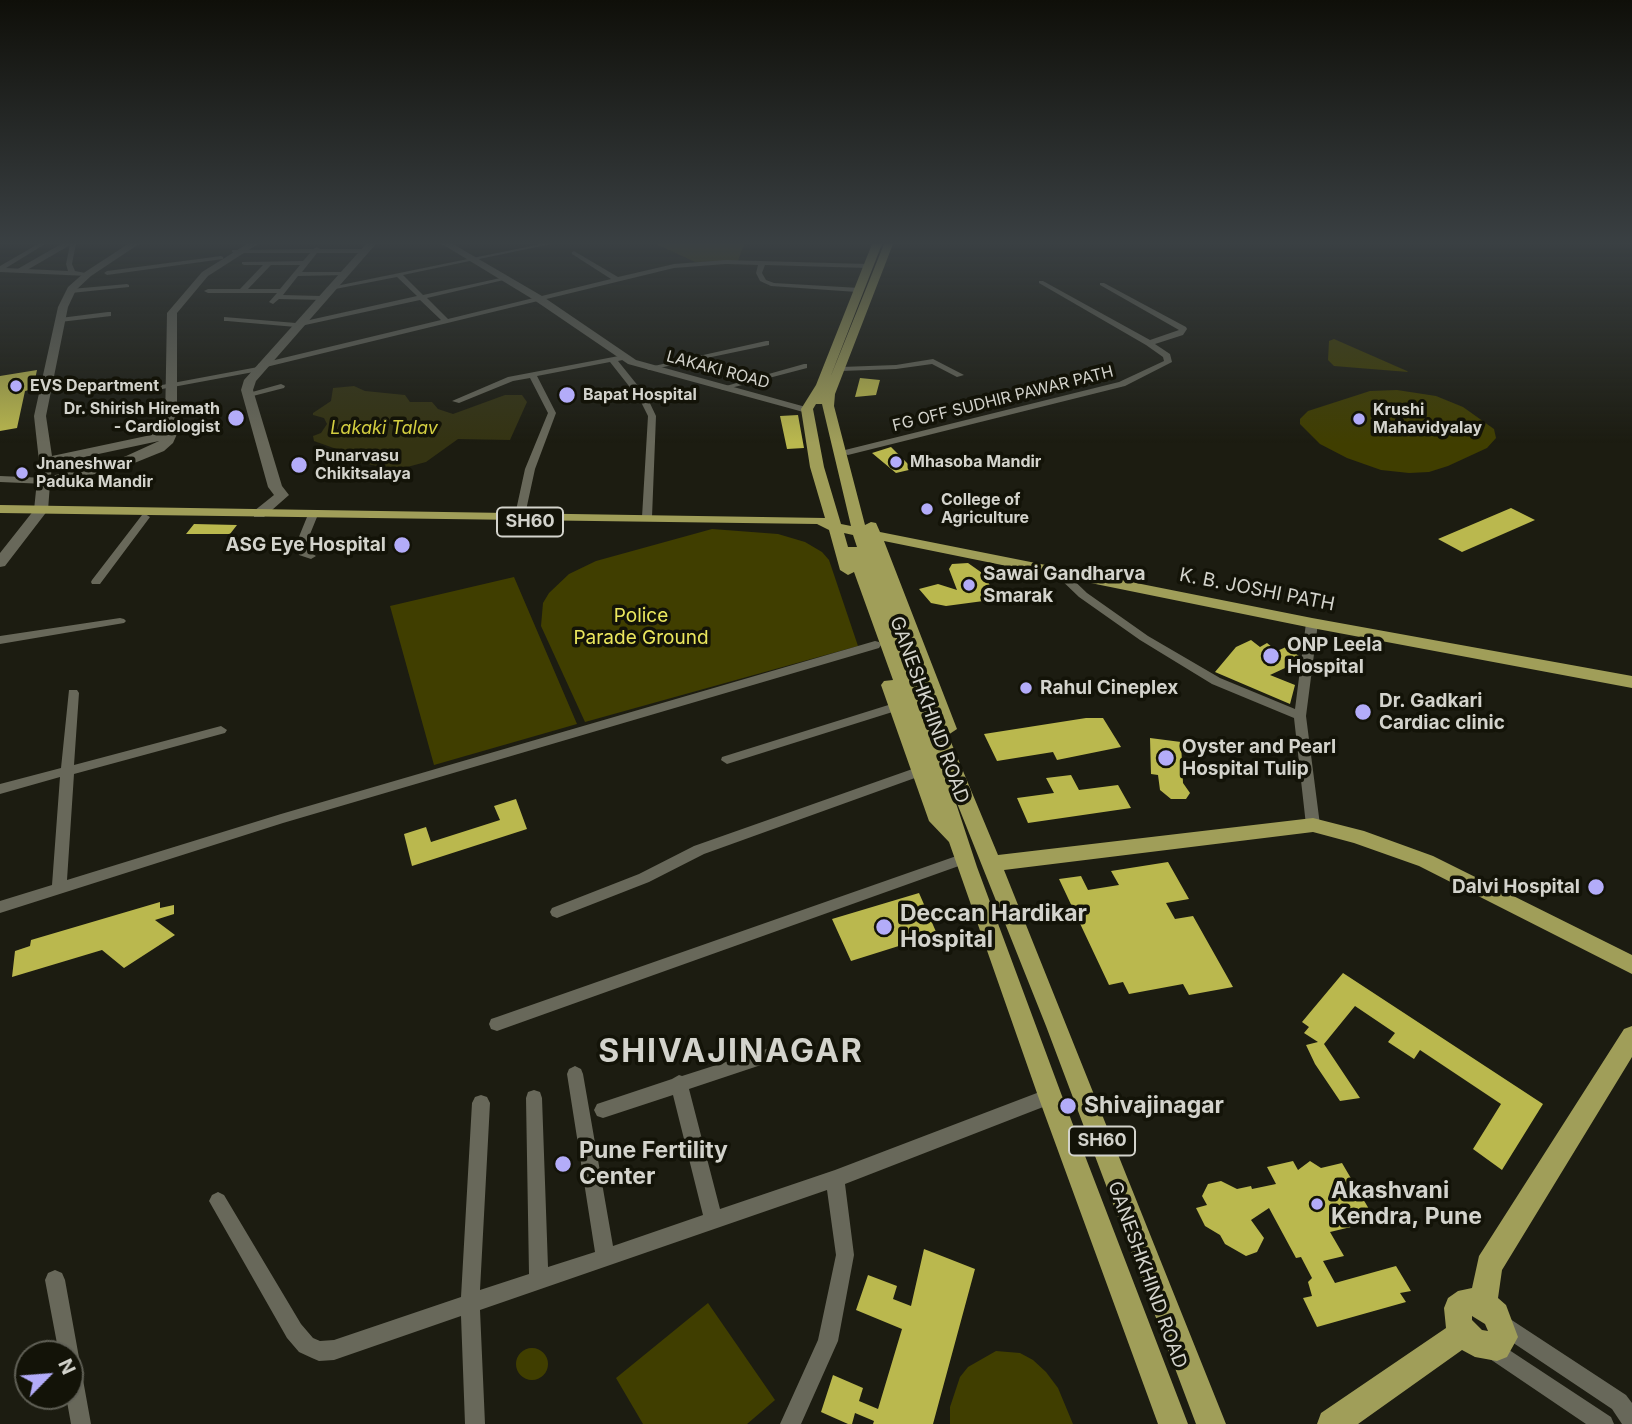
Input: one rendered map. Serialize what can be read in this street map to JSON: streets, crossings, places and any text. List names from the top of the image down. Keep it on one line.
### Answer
{"streets":{"main road":["SH60","K. B. JOSHI PATH","GANESHKHIND ROAD"],"street":["LAKAKI ROAD","FG OFF SUDHIR PAWAR PATH"]},"crossings":[["LAKAKI ROAD","GANESHKHIND ROAD"],["FG OFF SUDHIR PAWAR PATH","GANESHKHIND ROAD"],["SH60","K. B. JOSHI PATH"],["SH60","GANESHKHIND ROAD"],["K. B. JOSHI PATH","GANESHKHIND ROAD"]],"districts":["SHIVAJINAGAR"],"water":["Lakaki Talav"],"parks":["Police Parade Ground"],"places":["EVS Department","Bapat Hospital","Dr. Shirish Hiremath - Cardiologist","Krushi Mahavidyalay","Mhasoba Mandir","Punarvasu Chikitsalaya","Jnaneshwar Paduka Mandir","College of Agriculture","ASG Eye Hospital","Sawai Gandharva Smarak","ONP Leela Hospital","Rahul Cineplex","Dr. Gadkari Cardiac clinic","Oyster and Pearl Hospital Tulip","Dalvi Hospital","Deccan Hardikar Hospital","Shivajinagar","Pune Fertility Center","Akashvani Kendra, Pune"],"north":"top right"}
